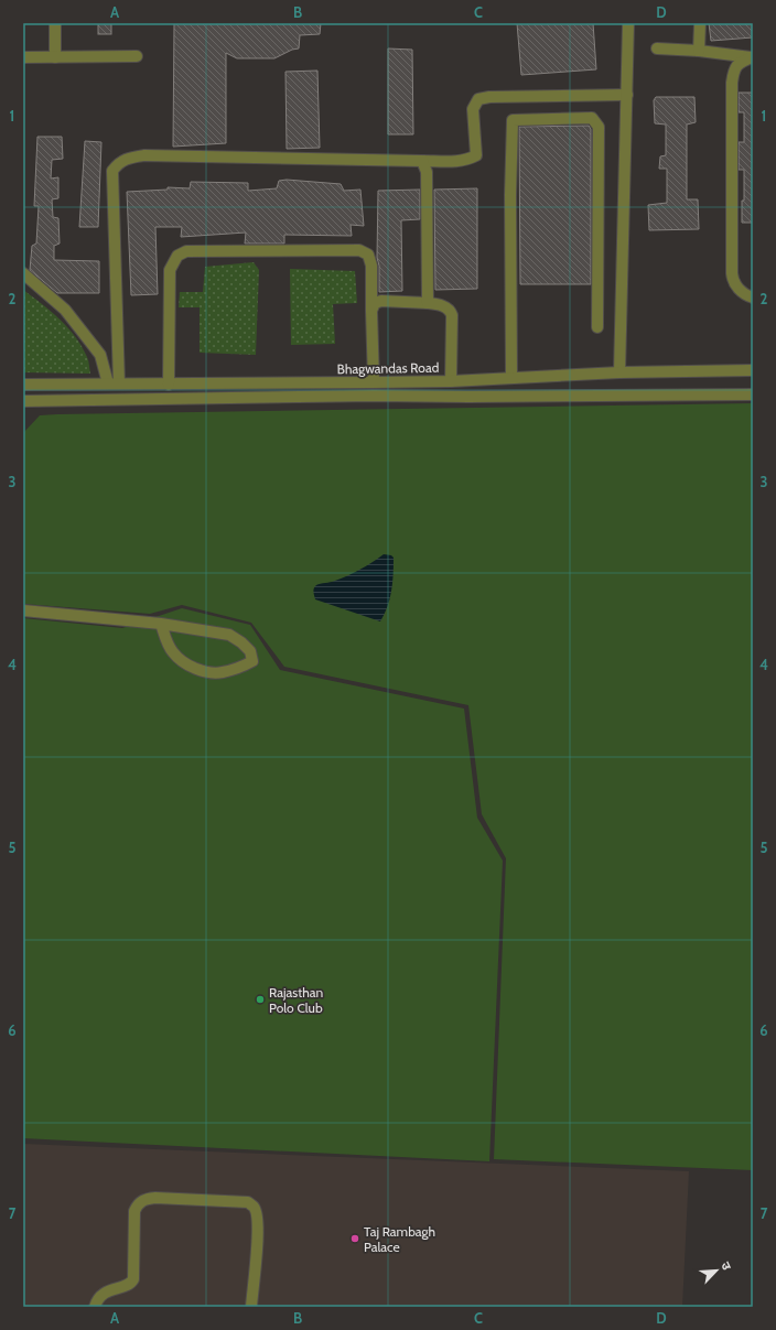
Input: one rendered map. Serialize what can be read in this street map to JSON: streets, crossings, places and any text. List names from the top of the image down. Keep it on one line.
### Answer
{"streets":{"street":["Bhagwandas Road"]},"places":["Rajasthan Polo Club","Taj Rambagh Palace"],"north":"top right","grid":{"columns":["A","B","C","D"],"rows":["1","2","3","4","5","6","7"]}}
